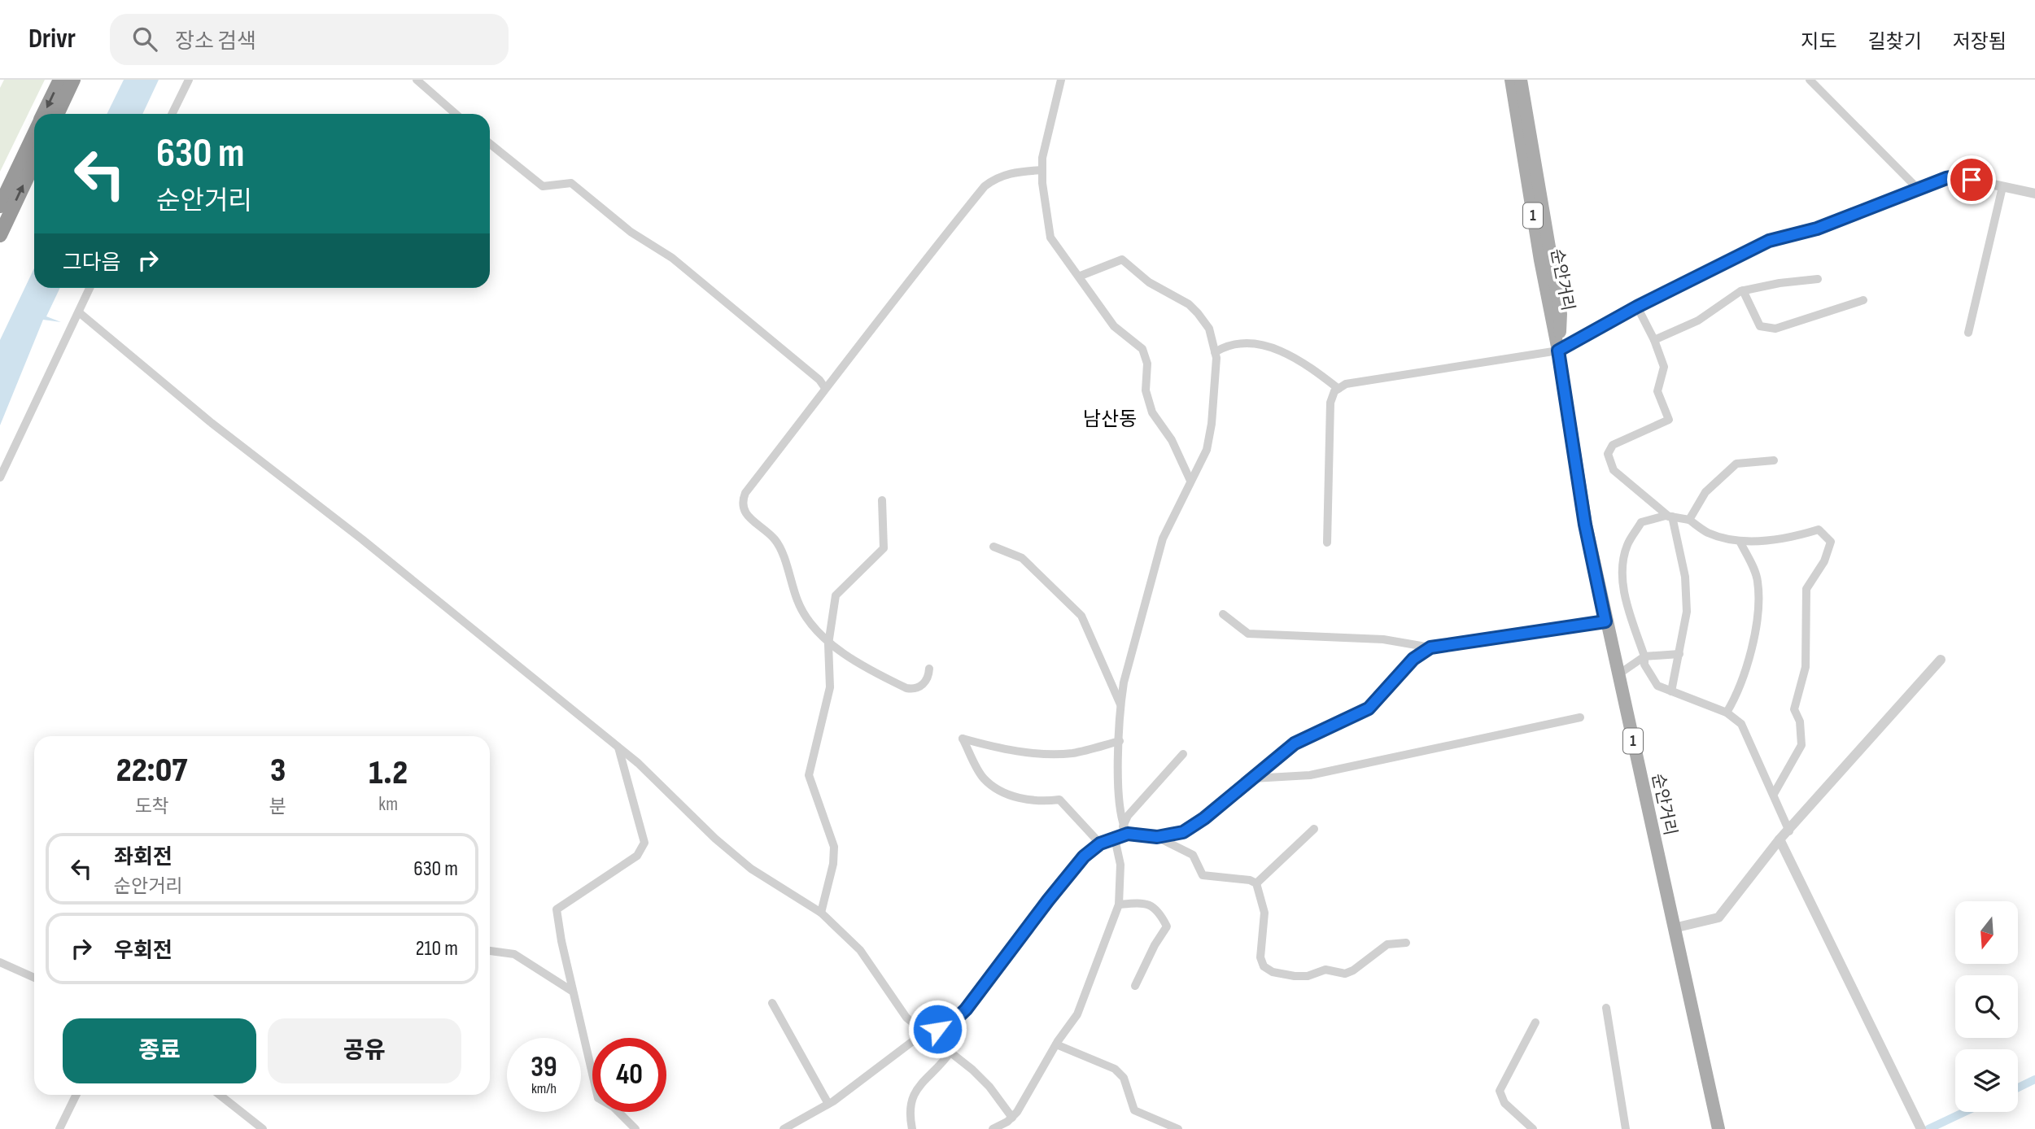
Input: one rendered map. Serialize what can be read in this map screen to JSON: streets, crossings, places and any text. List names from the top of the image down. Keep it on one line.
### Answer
{"streets":{"main road":["1","순안거리"]},"districts":["남산동"],"north":"bottom","page":{"header":"Drivr","search":"장소 검색","nav":["지도","길찾기","저장됨"],"turn":["630 m","순안거리"],"then":"그다음","eta":["22:07","도착","3","분","1.2","km"],"list":[{"name":"좌회전","note":"순안거리","value":"630 m"},{"name":"우회전","value":"210 m"}],"buttons":["종료","공유"],"speed":"39 km/h","limit":"40"}}
